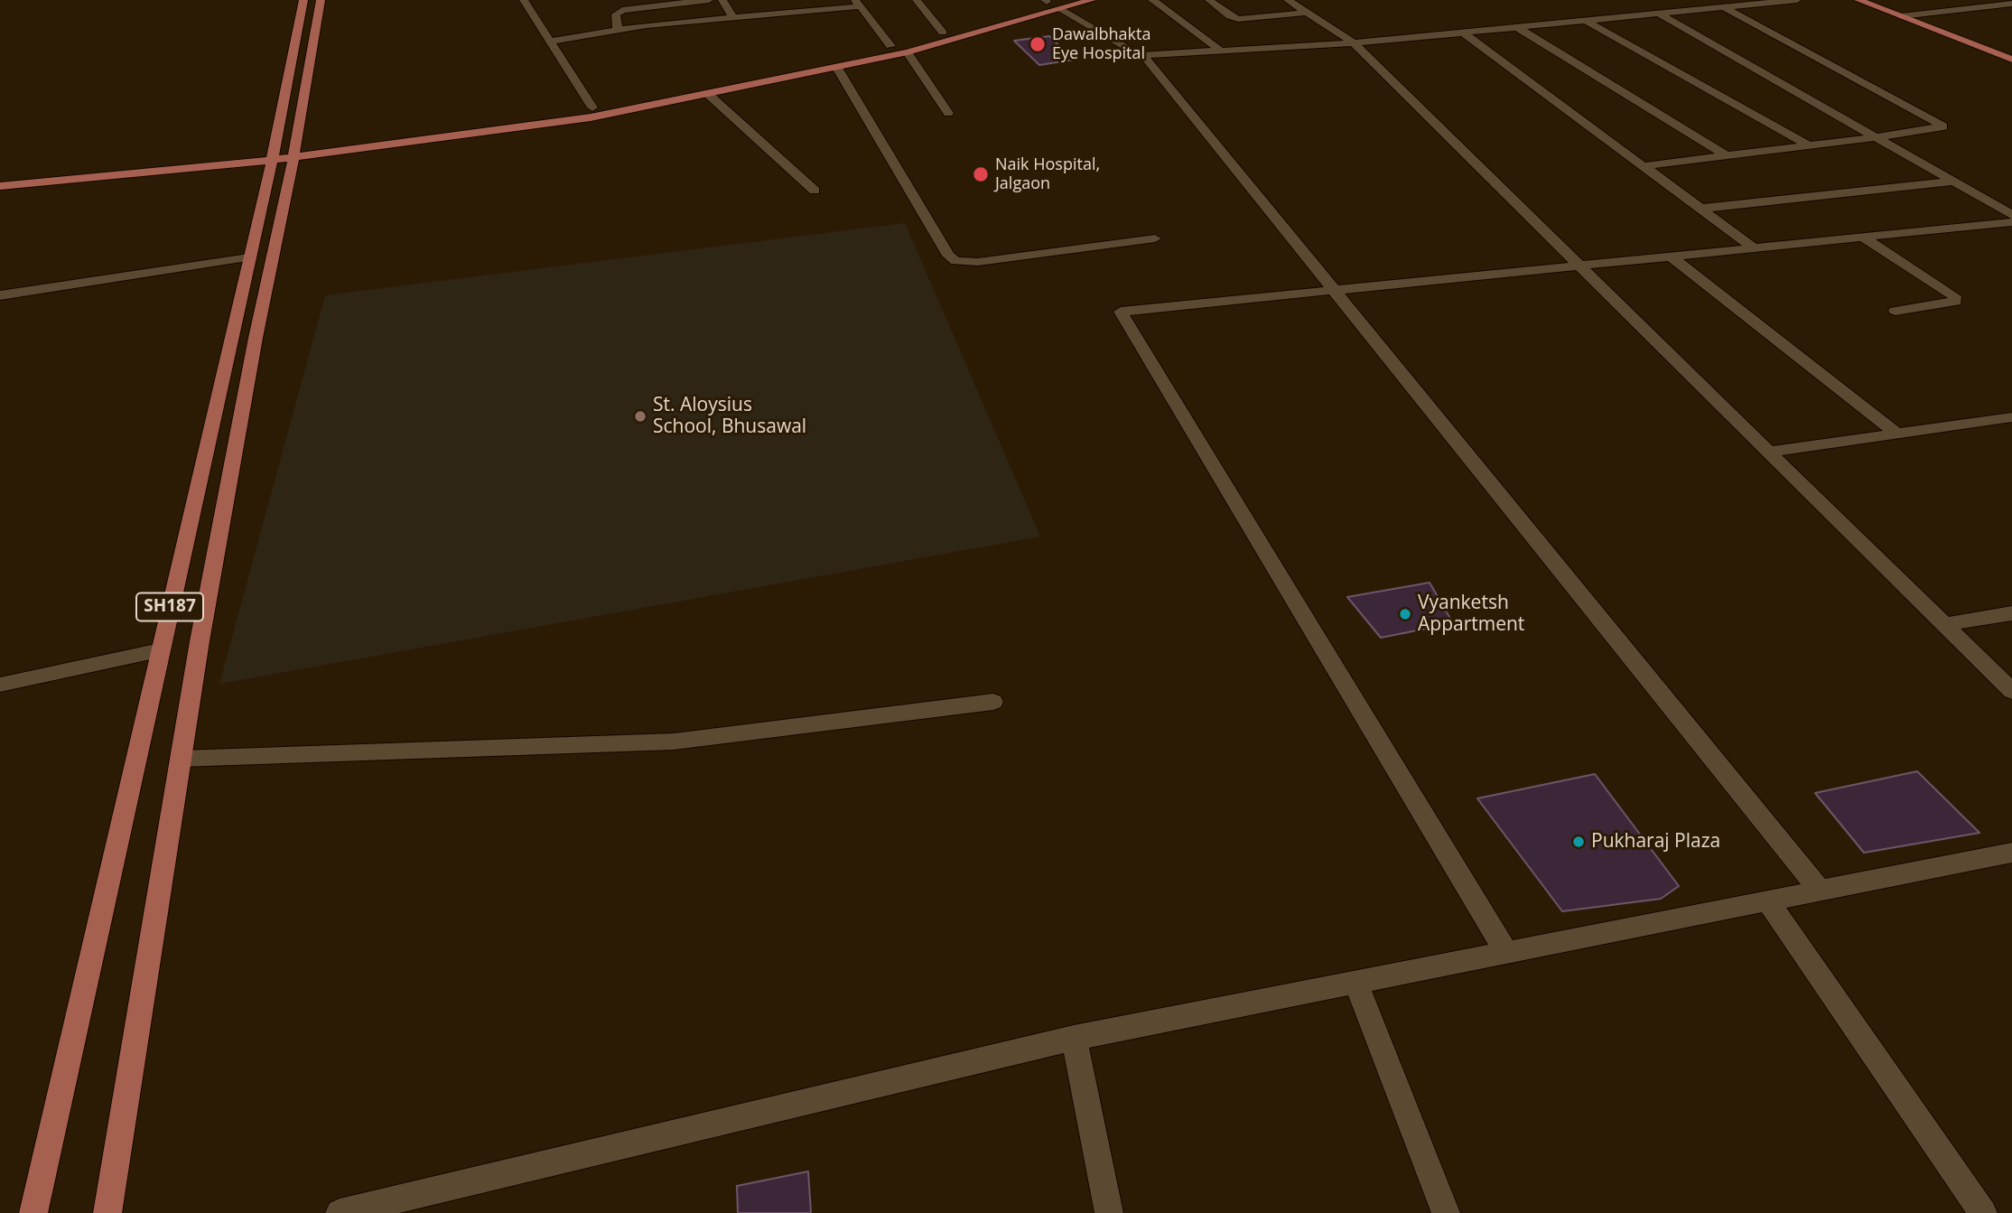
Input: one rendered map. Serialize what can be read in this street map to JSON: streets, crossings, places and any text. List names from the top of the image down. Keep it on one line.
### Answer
{"streets":{"main road":["SH187"]},"places":["Dawalbhakta Eye Hospital","Naik Hospital, Jalgaon","St. Aloysius School, Bhusawal","Vyanketsh Appartment","Pukharaj Plaza"]}
